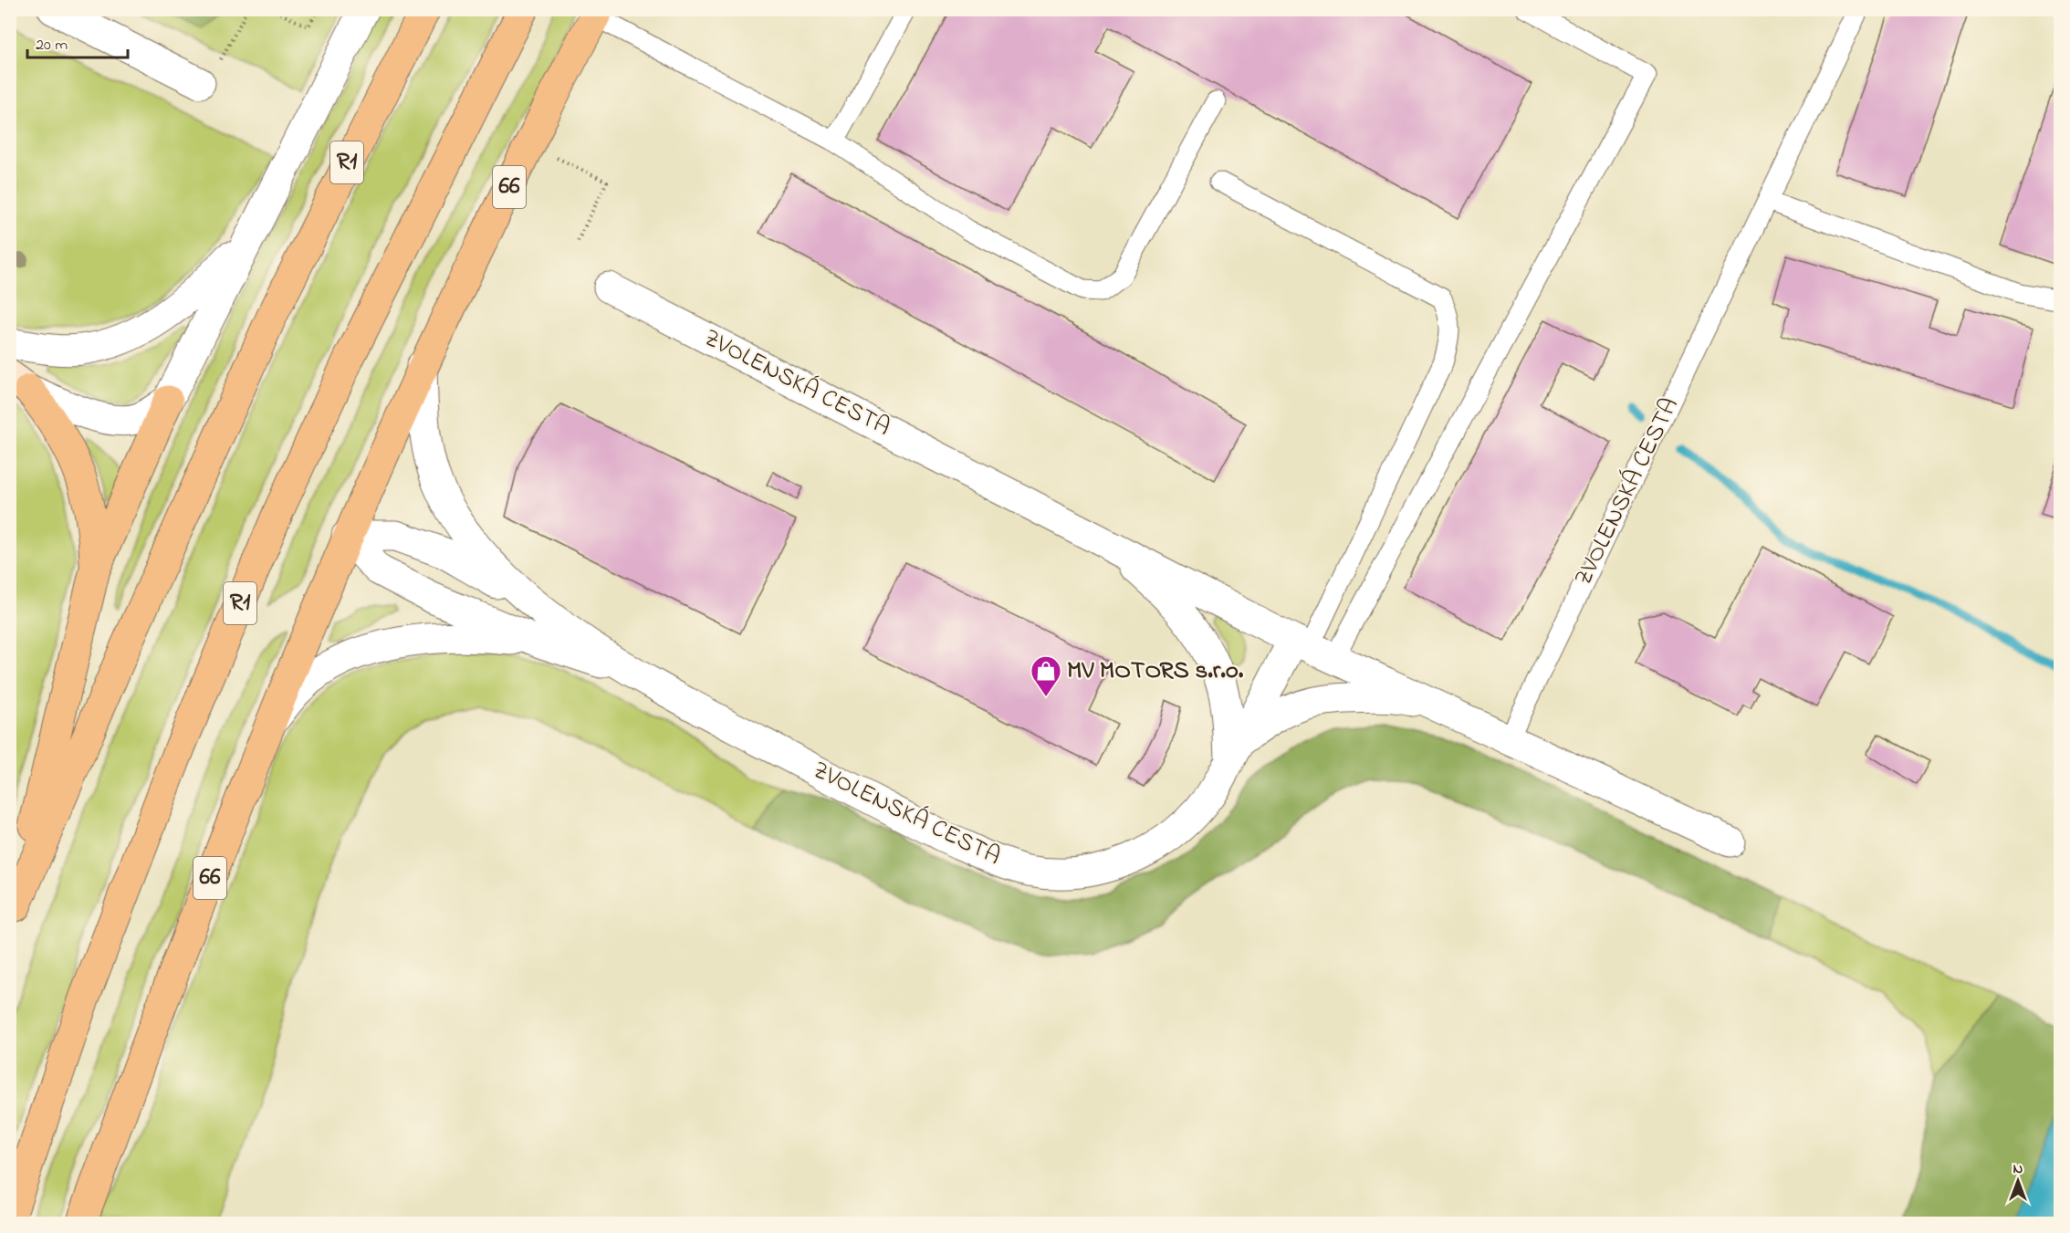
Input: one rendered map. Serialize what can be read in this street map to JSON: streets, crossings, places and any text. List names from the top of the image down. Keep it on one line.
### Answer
{"streets":{"main road":["R1","66","ZVOLENSKÁ CESTA"]},"crossings":[["66","ZVOLENSKÁ CESTA"]],"places":{"shop":["MV MOTORS s.r.o."]},"scale_bar":"20 m","north":"top"}
